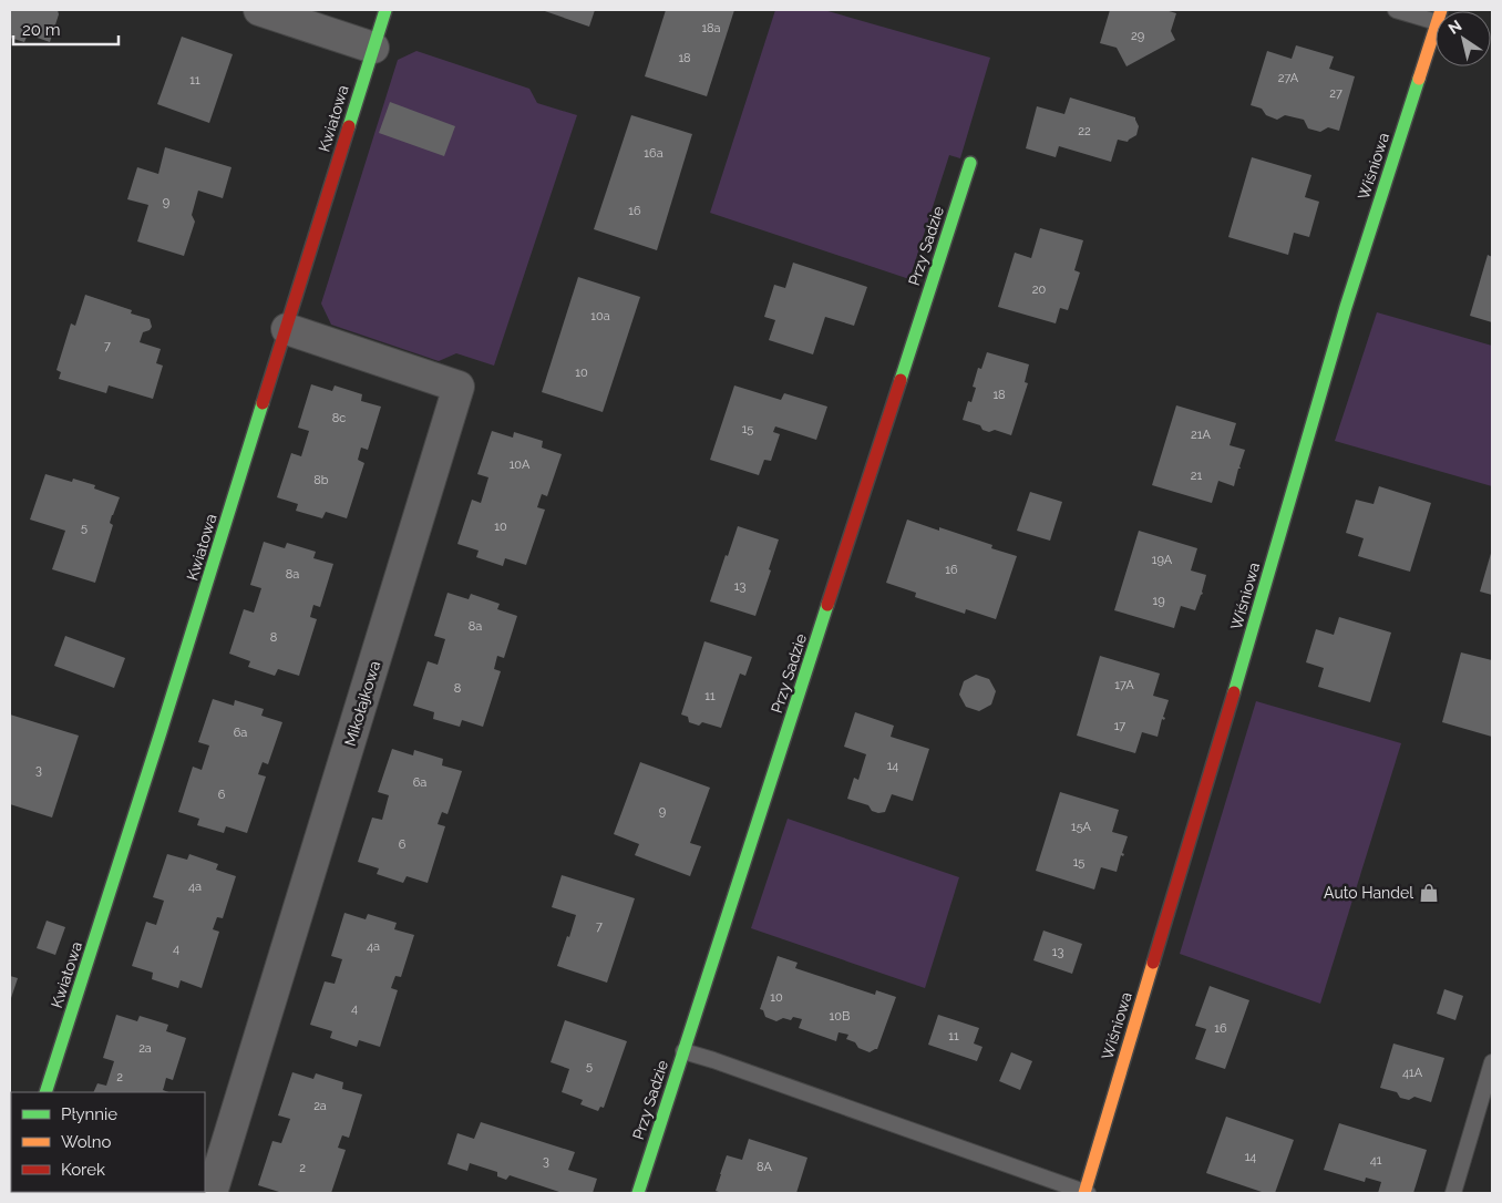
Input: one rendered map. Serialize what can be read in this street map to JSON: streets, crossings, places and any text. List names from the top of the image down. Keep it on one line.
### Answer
{"streets":{"street":["Kwiatowa","Wiśniowa","Przy Sadzie","Mikołajkowa"]},"crossings":[["Kwiatowa","Mikołajkowa"]],"places":{"shop":["Auto Handel"]},"house_numbers":["18a","29","18","27A","11","27","22","16a","9","16","20","10a","7","10","18","8c","15","21A","10A","21","8b","10","5","19A","16","8a","13","19","8a","8","17A","8","11","17","6a","14","3","6a","6","9","15A","6","15","4a","7","4a","4","13","10","4","10B","16","11","2a","5","41A","2","2a","14","41","3","8A","2"],"legend":["Płynnie","Wolno","Korek"],"scale_bar":"20 m","north":"top left"}
